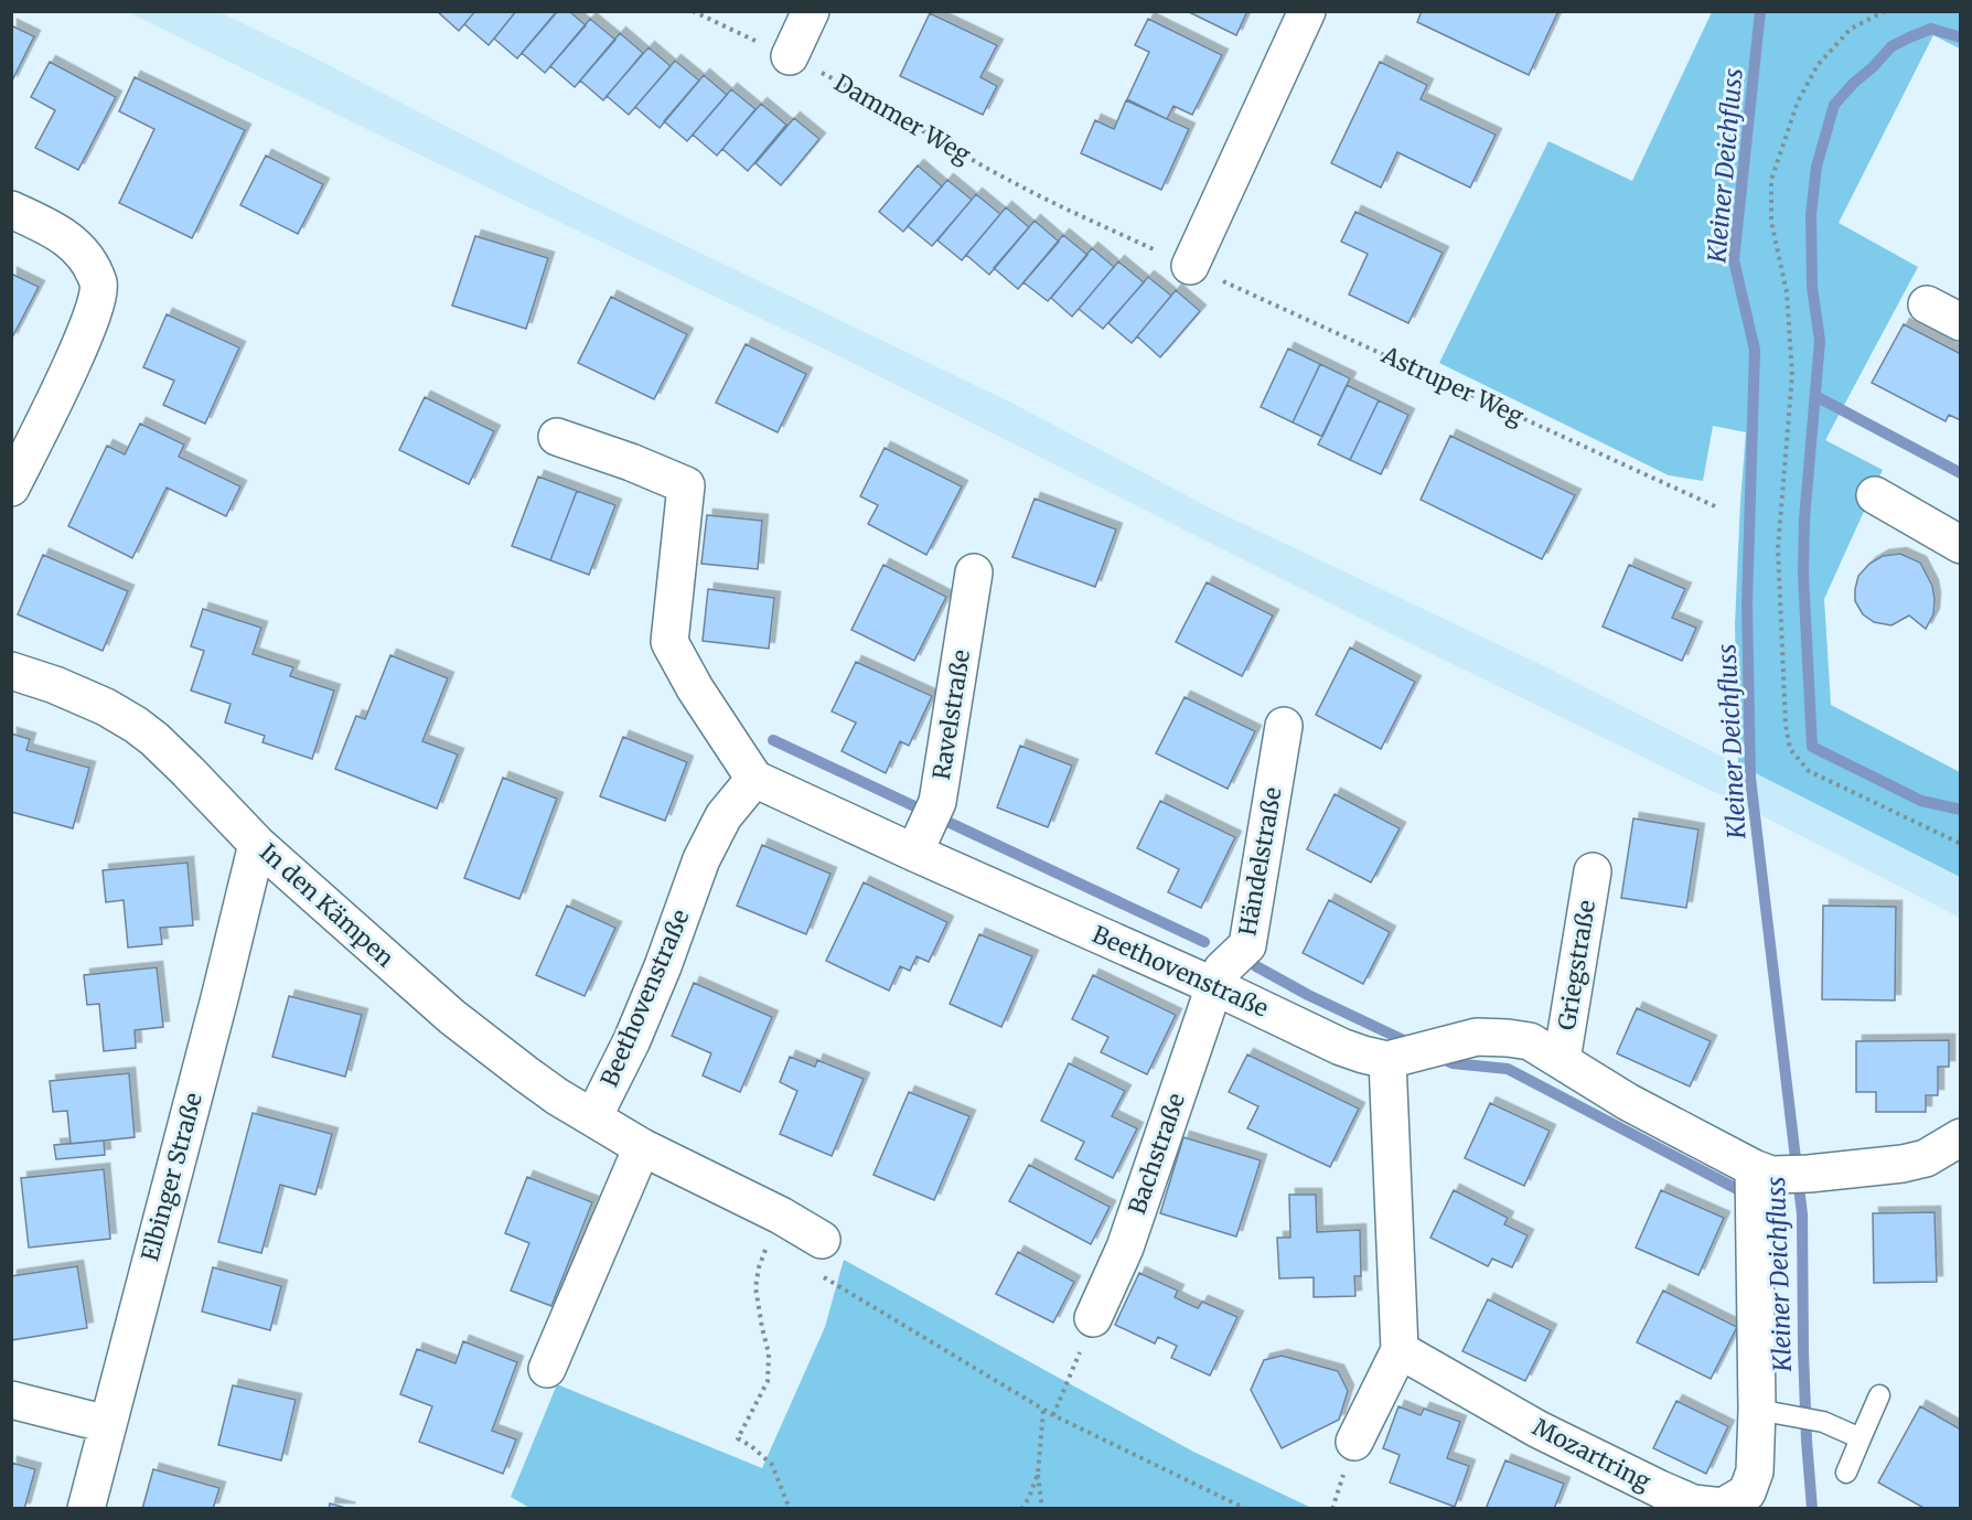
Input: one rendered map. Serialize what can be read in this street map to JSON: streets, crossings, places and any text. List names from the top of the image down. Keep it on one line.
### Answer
{"streets":{"street":["Ravelstraße","Händelstraße","In den Kämpen","Griegstraße","Beethovenstraße","Bachstraße","Elbinger Straße","Mozartring"],"path":["Dammer Weg","Astruper Weg"]},"crossings":[["Dammer Weg","Astruper Weg"],["Ravelstraße","Beethovenstraße"],["Händelstraße","Beethovenstraße"],["Händelstraße","Bachstraße"],["In den Kämpen","Beethovenstraße"],["In den Kämpen","Elbinger Straße"],["Griegstraße","Beethovenstraße"],["Beethovenstraße","Bachstraße"],["Beethovenstraße","Mozartring"]],"water":["Kleiner Deichfluss"]}
